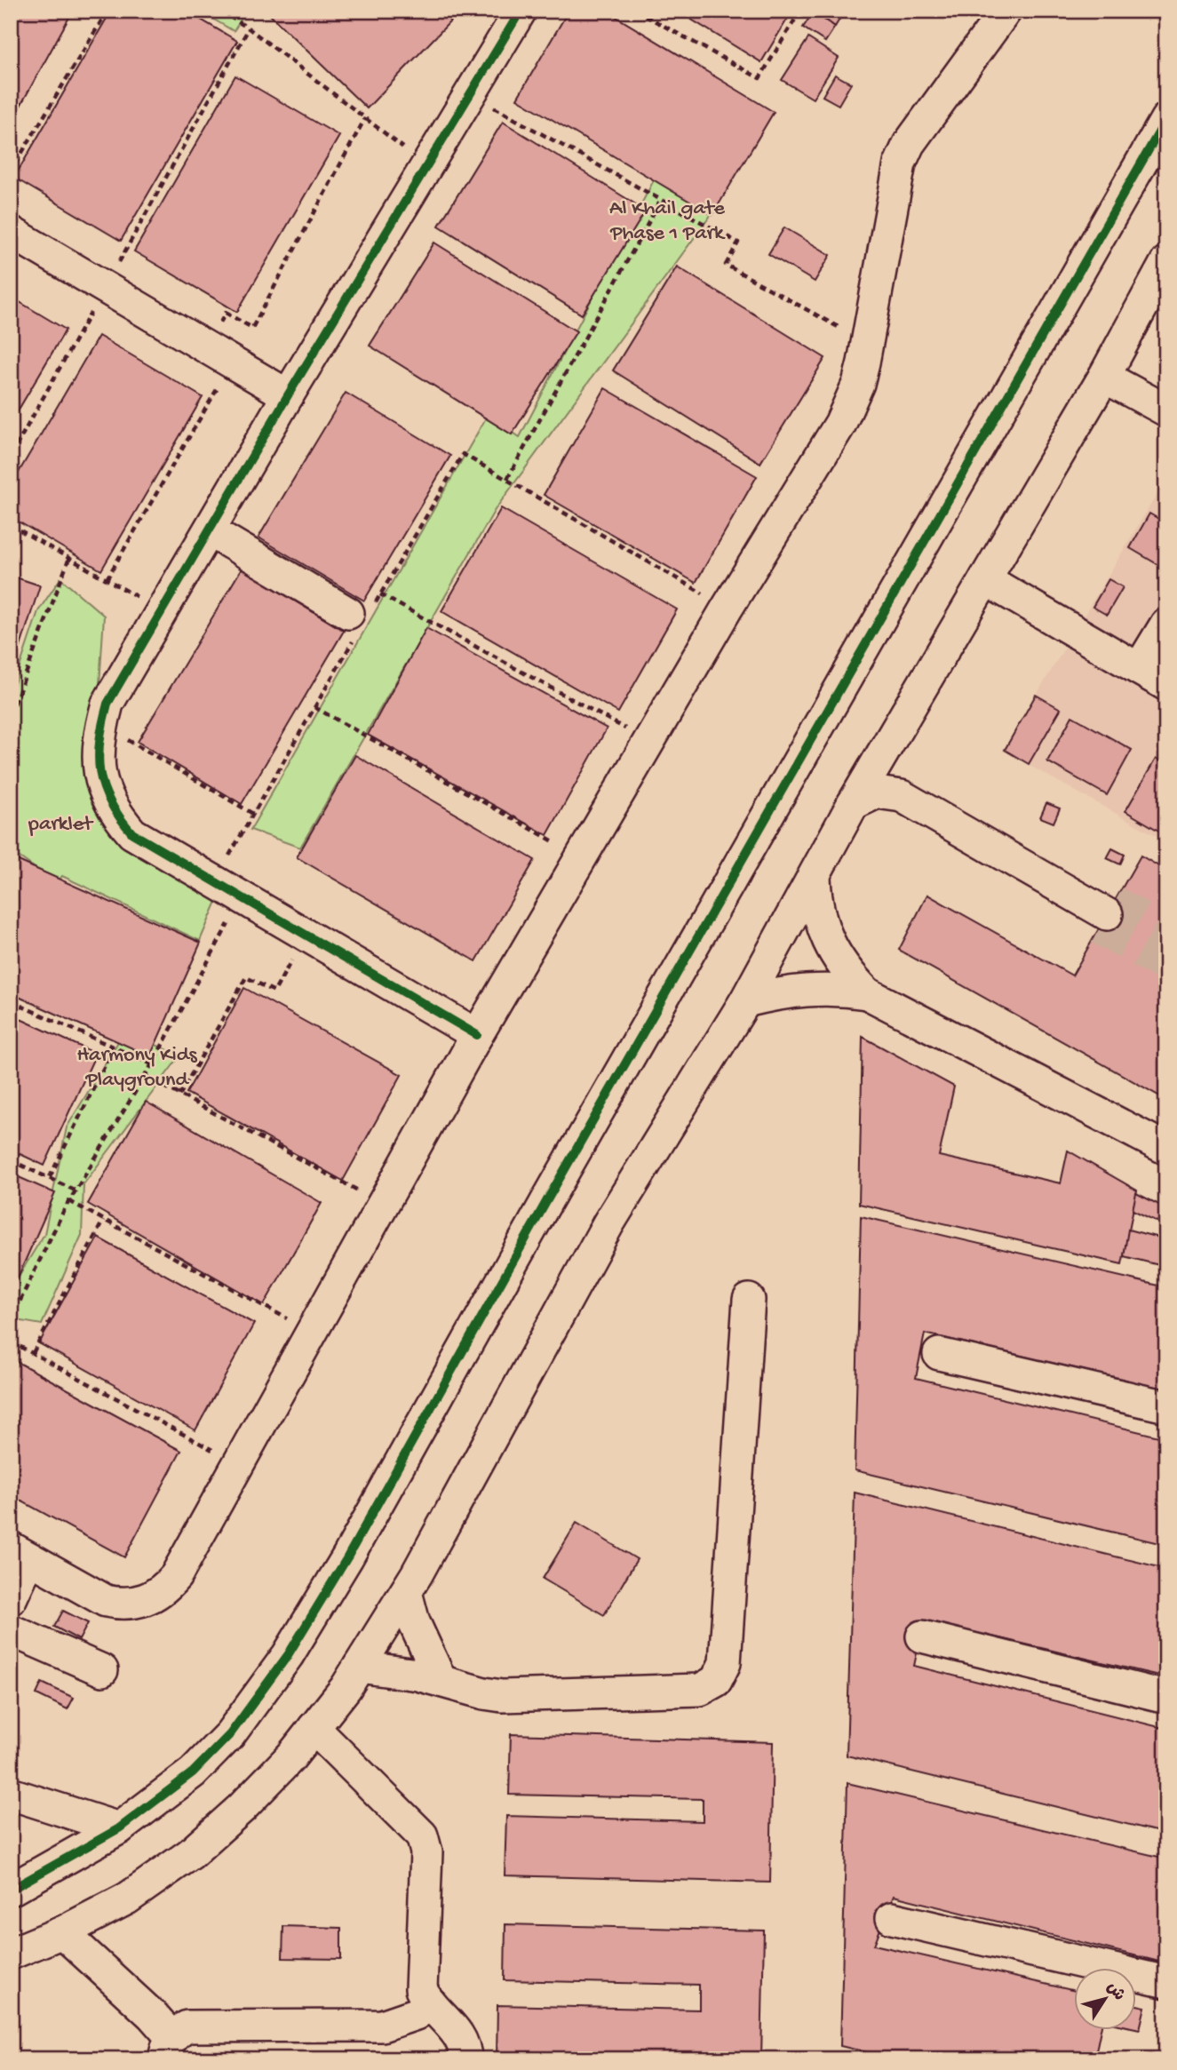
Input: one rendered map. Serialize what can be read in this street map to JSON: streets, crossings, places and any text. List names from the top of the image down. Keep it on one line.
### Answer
{"parks":["Al Khail gate Phase 1 Park","parklet","Harmony Kids Playground"],"north":"top right"}
